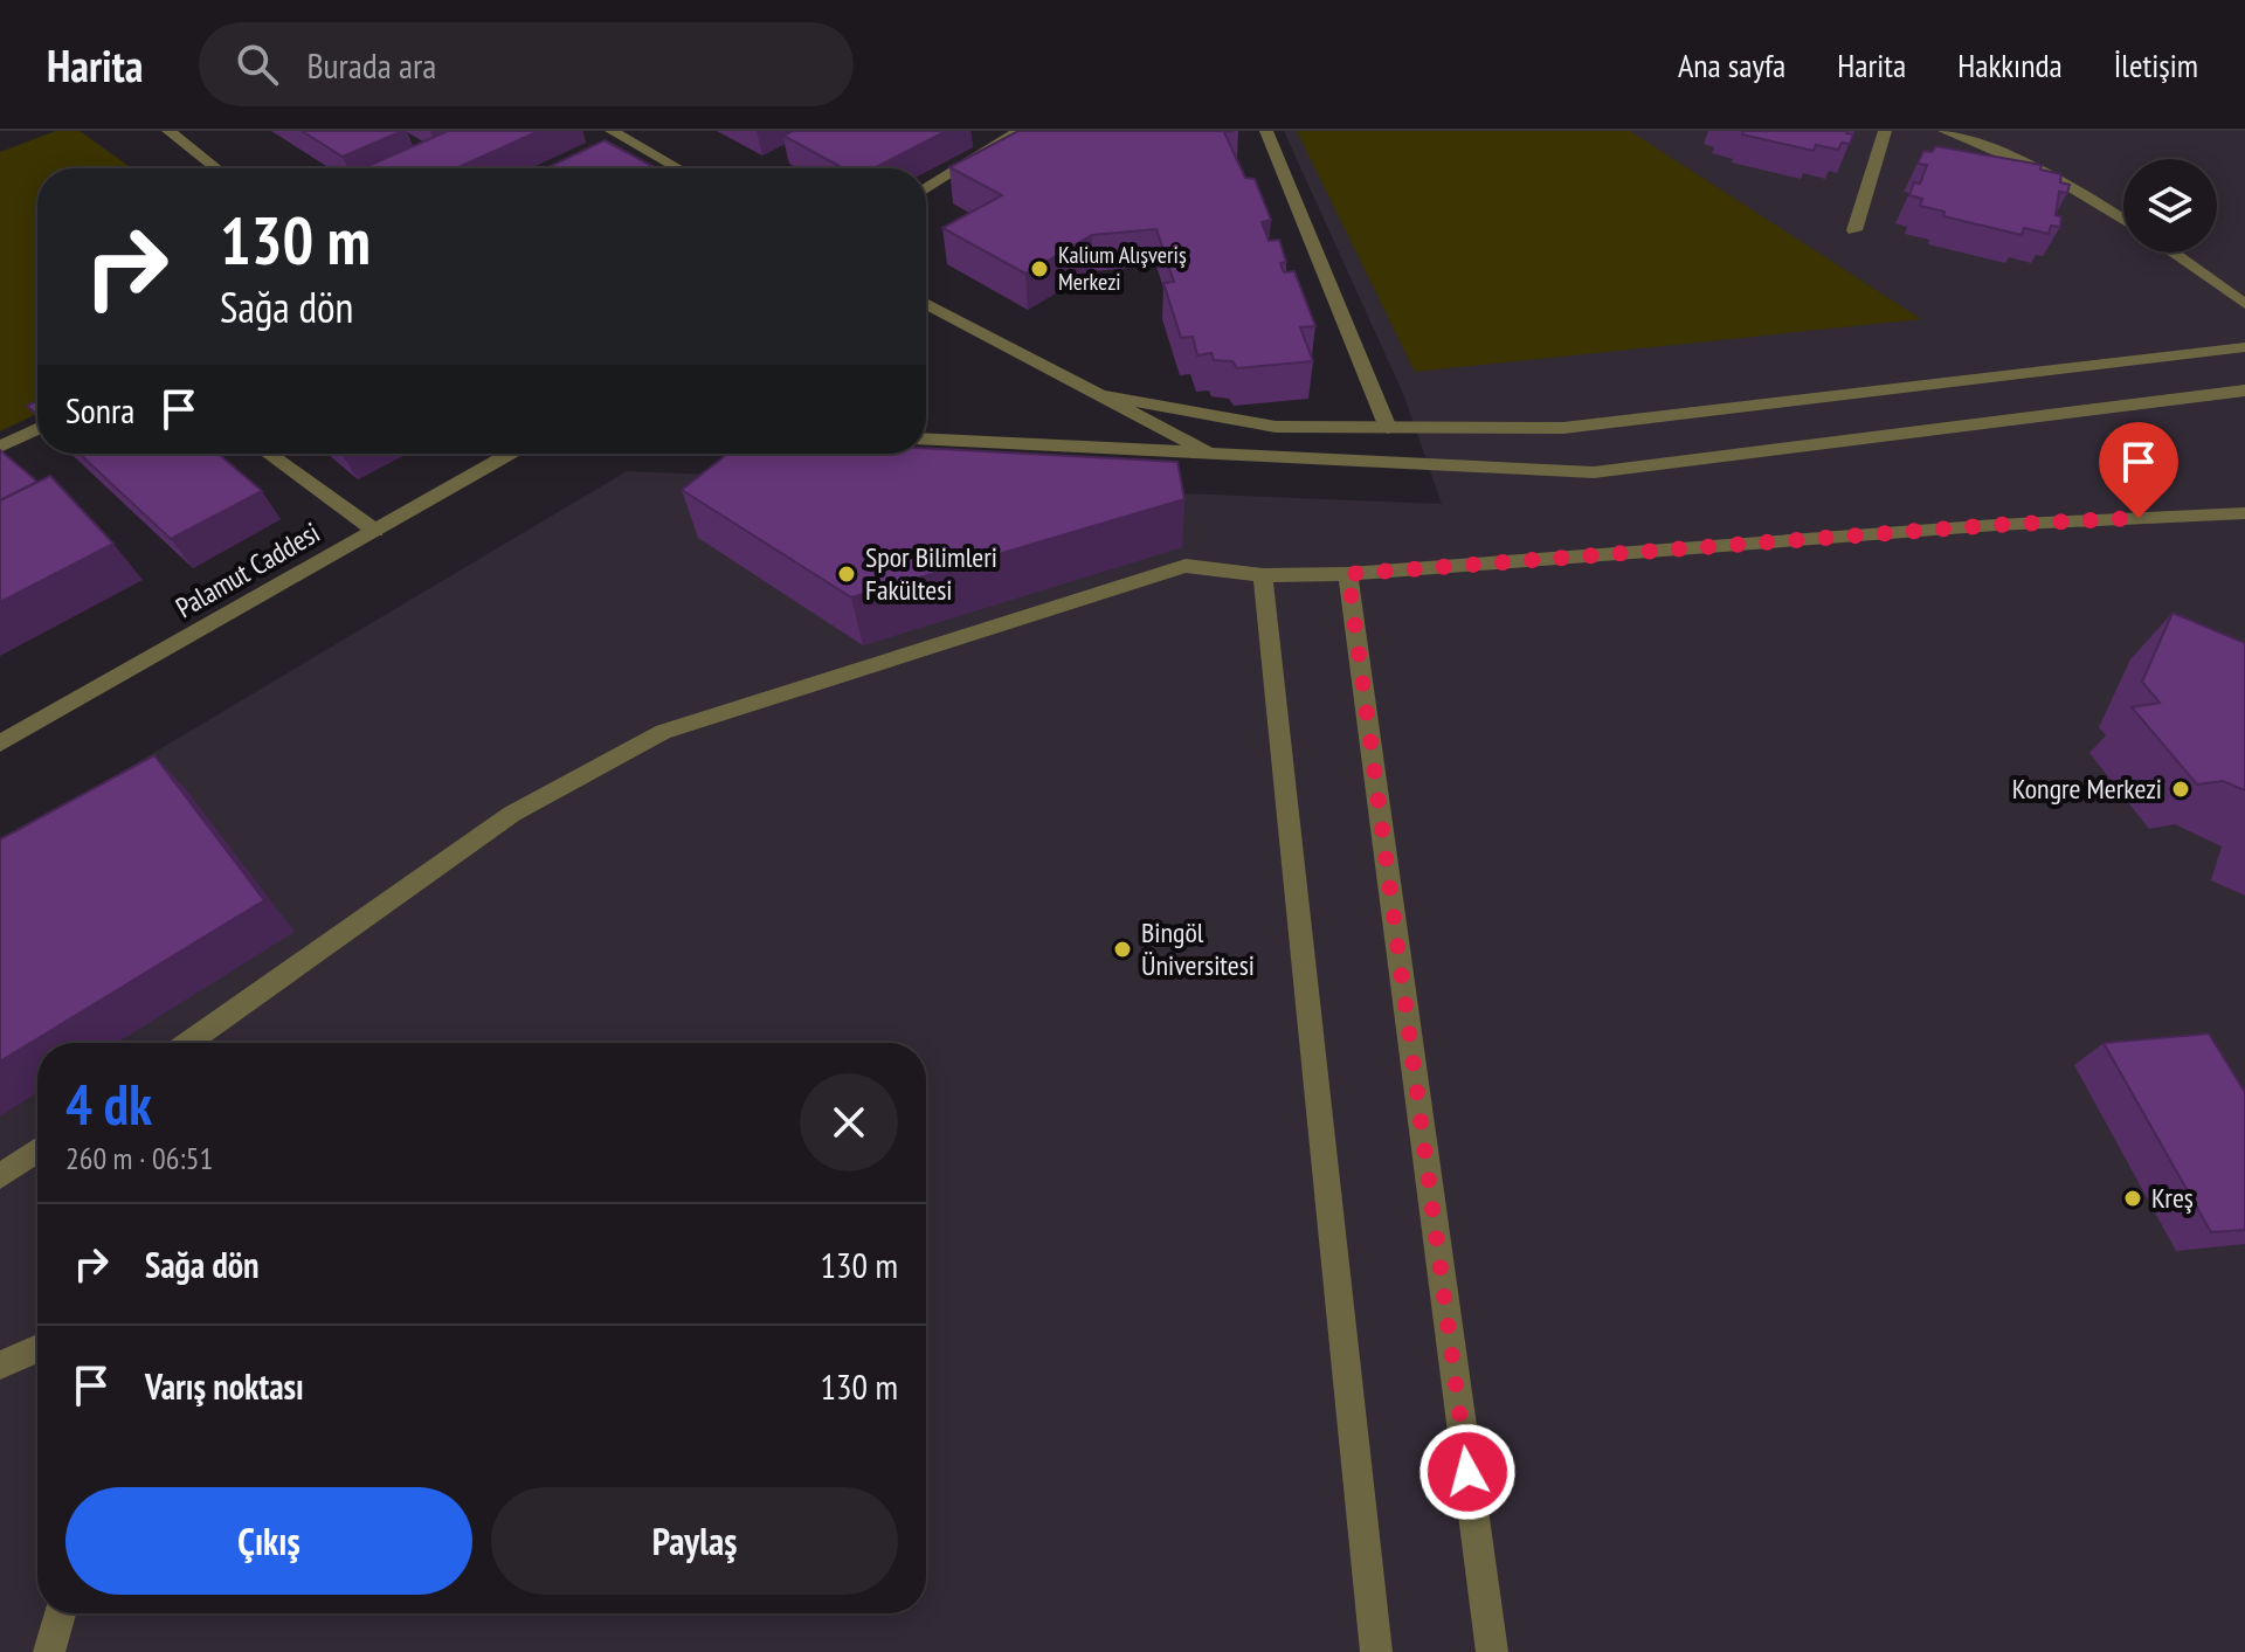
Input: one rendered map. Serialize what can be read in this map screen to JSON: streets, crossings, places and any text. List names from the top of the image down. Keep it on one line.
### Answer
{"streets":{"street":["Palamut Caddesi"]},"places":["Kalium Alışveriş Merkezi","Spor Bilimleri Fakültesi","Kongre Merkezi","Bingöl Üniversitesi","Kreş"],"page":{"header":"Harita","search":"Burada ara","nav":["Ana sayfa","Harita","Hakkında","İletişim"],"turn":["130 m","Sağa dön"],"then":"Sonra","heading":["4 dk","260 m · 06:51"],"list":[{"name":"Sağa dön","value":"130 m"},{"name":"Varış noktası","value":"130 m"}],"buttons":["Çıkış","Paylaş"]}}
